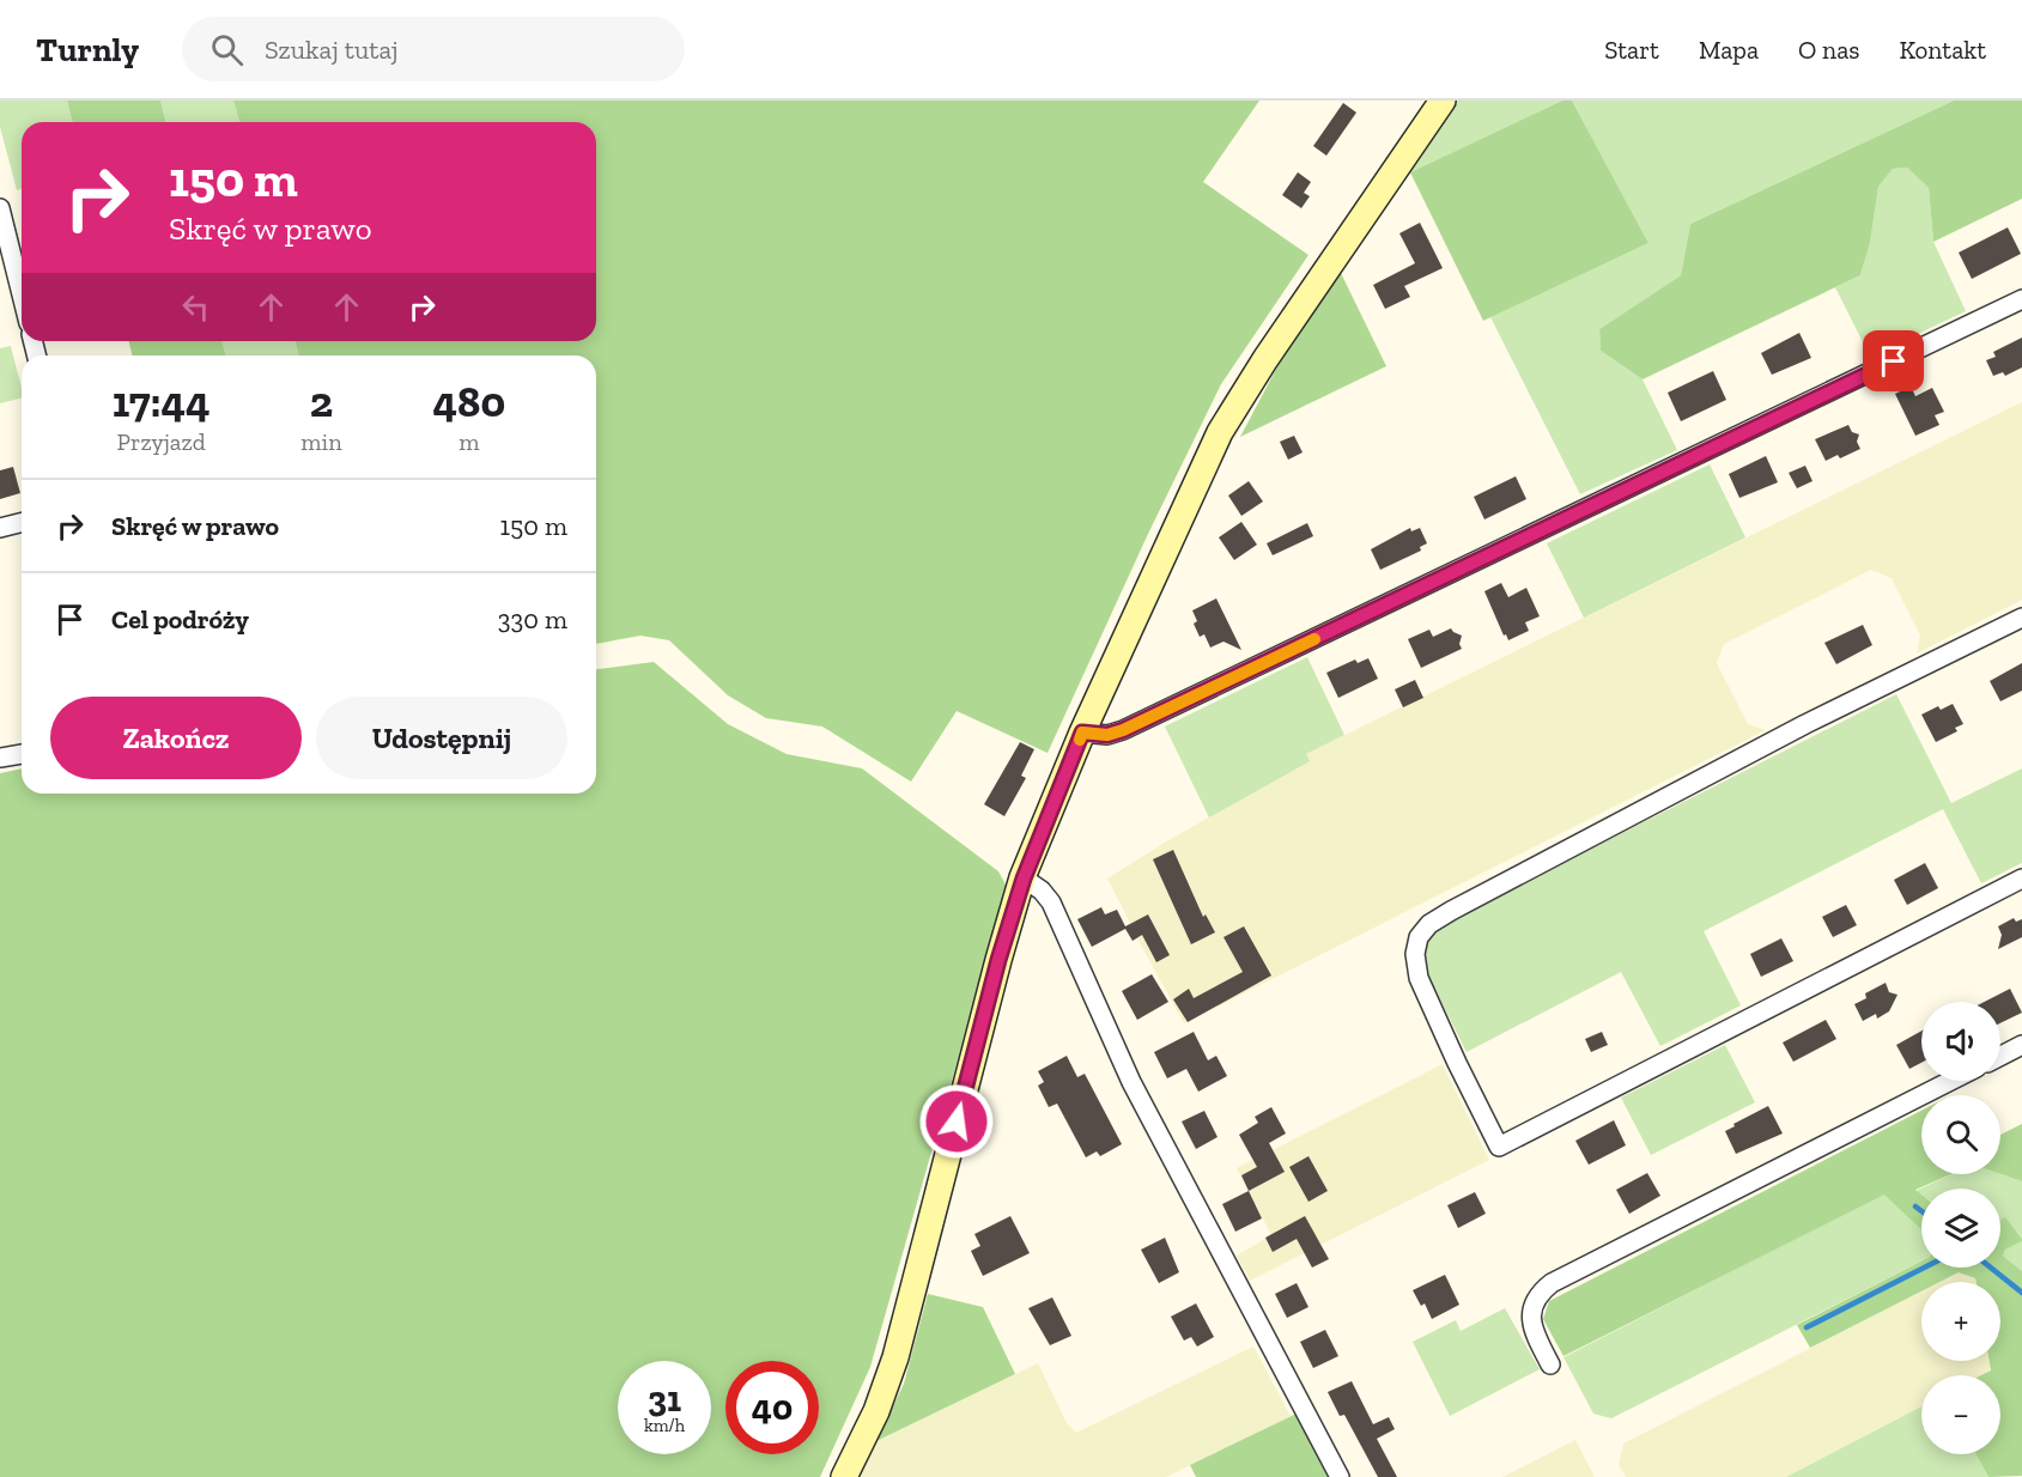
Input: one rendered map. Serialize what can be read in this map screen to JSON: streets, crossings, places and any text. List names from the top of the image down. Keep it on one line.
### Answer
{"page":{"header":"Turnly","search":"Szukaj tutaj","nav":["Start","Mapa","O nas","Kontakt"],"turn":["150 m","Skręć w prawo"],"eta":["17:44","Przyjazd","2","min","480","m"],"list":[{"name":"Skręć w prawo","value":"150 m"},{"name":"Cel podróży","value":"330 m"}],"buttons":["Zakończ","Udostępnij"],"map_buttons":["+","−"],"speed":"31 km/h","limit":"40"}}
